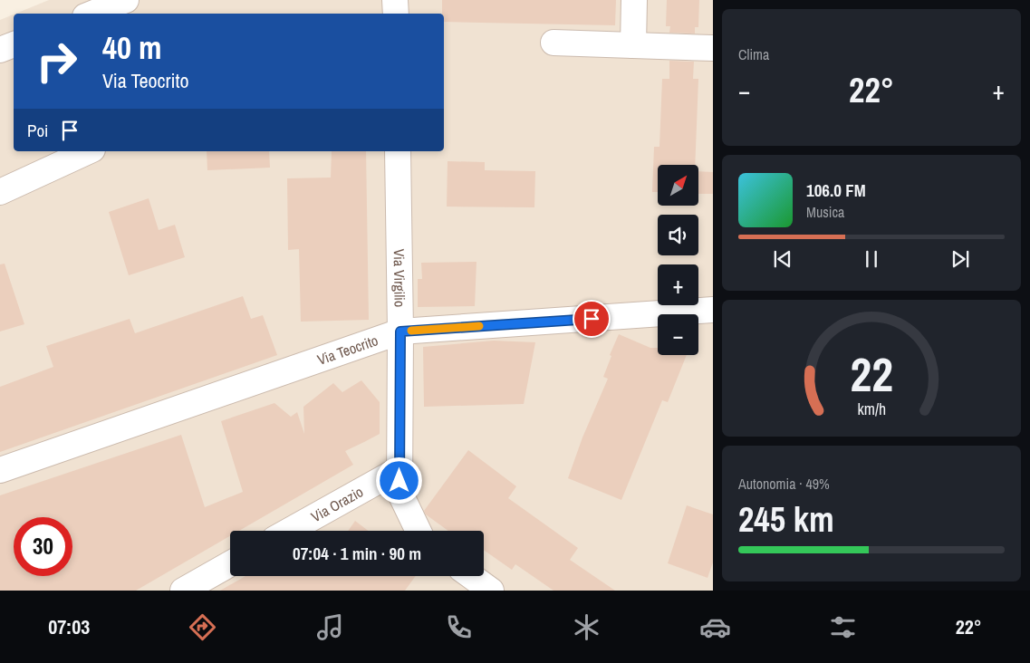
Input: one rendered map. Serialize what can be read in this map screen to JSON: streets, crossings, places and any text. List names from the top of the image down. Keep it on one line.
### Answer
{"streets":{"street":["Via Virgilio","Via Teocrito","Via Orazio"]},"crossings":[["Via Virgilio","Via Teocrito"],["Via Virgilio","Via Orazio"]],"north":"top right","page":{"tile":["Clima",["Autonomia · 49%","245 km"]],"turn":["40 m","Via Teocrito"],"heat":["−","22°","+"],"then":"Poi","map_buttons":["+","−"],"song":["106.0 FM","Musica"],"limit":"30","trip":"07:04 · 1 min · 90 m","tabs":["07:03","22°"],"gauge":["22","km/h"]}}
